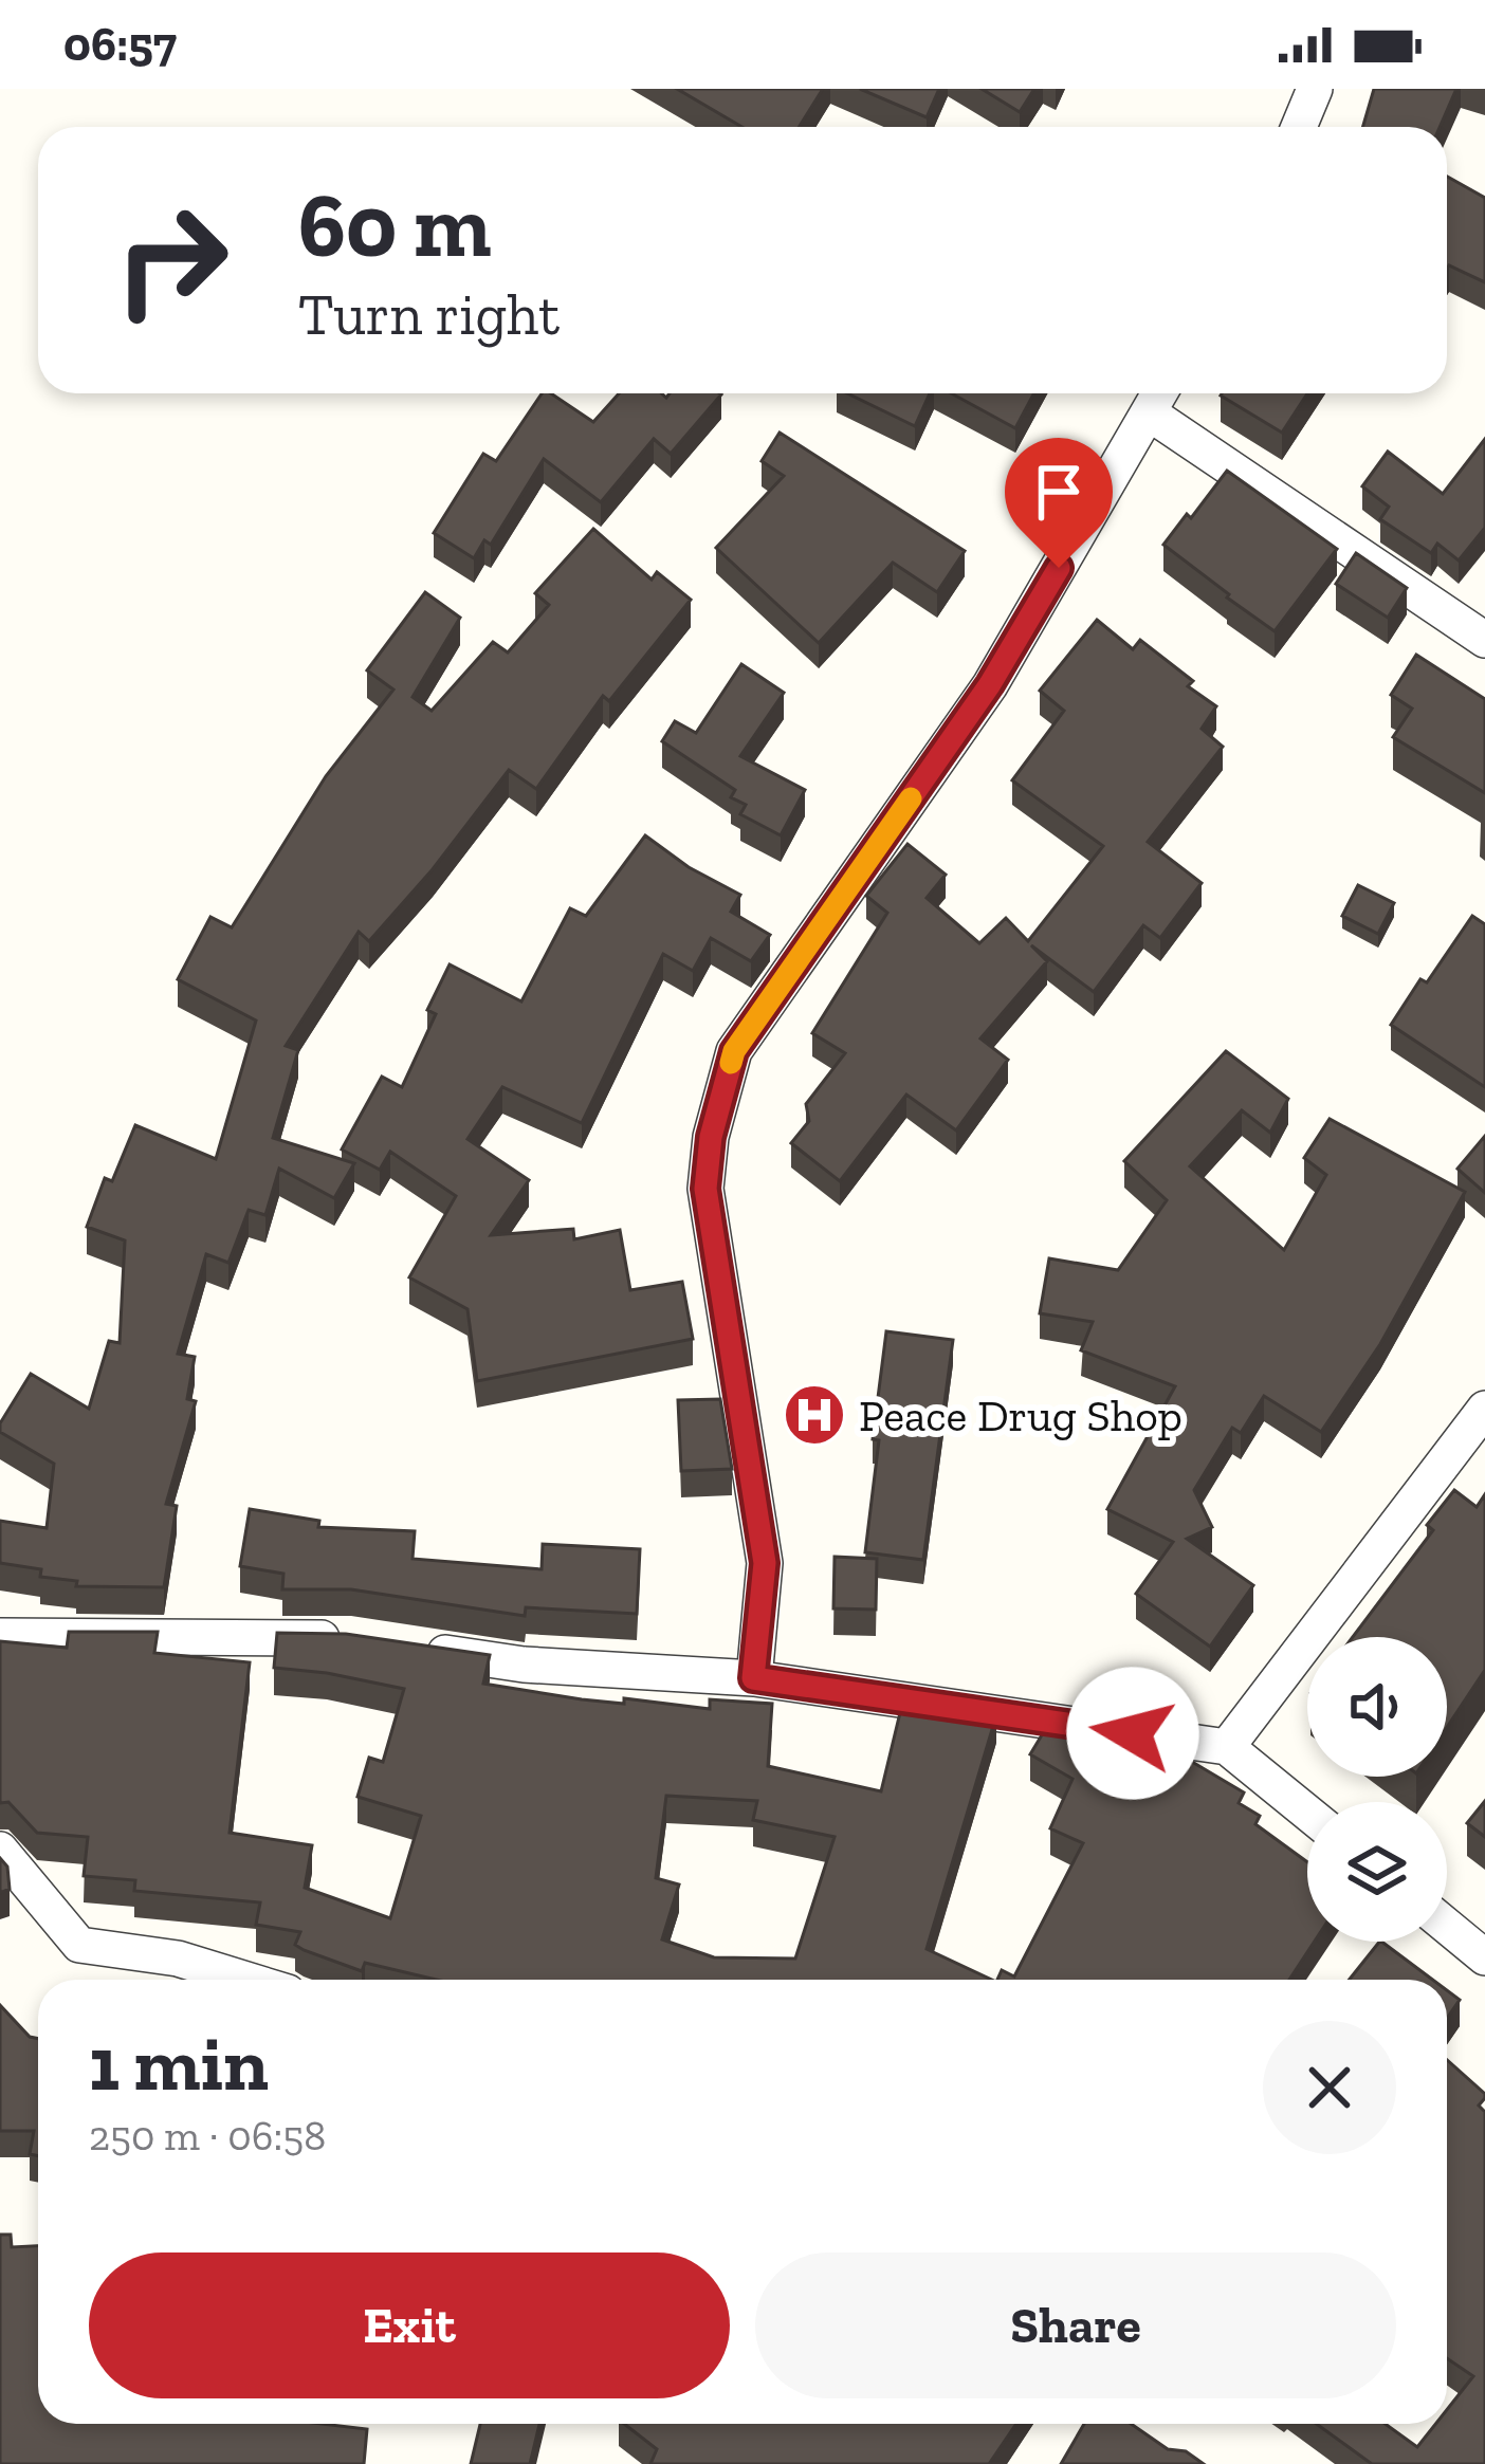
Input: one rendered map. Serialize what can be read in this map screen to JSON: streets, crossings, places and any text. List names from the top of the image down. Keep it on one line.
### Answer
{"places":{"hospital":["Peace Drug Shop"]},"page":{"status":"06:57","turn":["60 m","Turn right"],"heading":["1 min","250 m · 06:58"],"buttons":["Exit","Share"]}}
